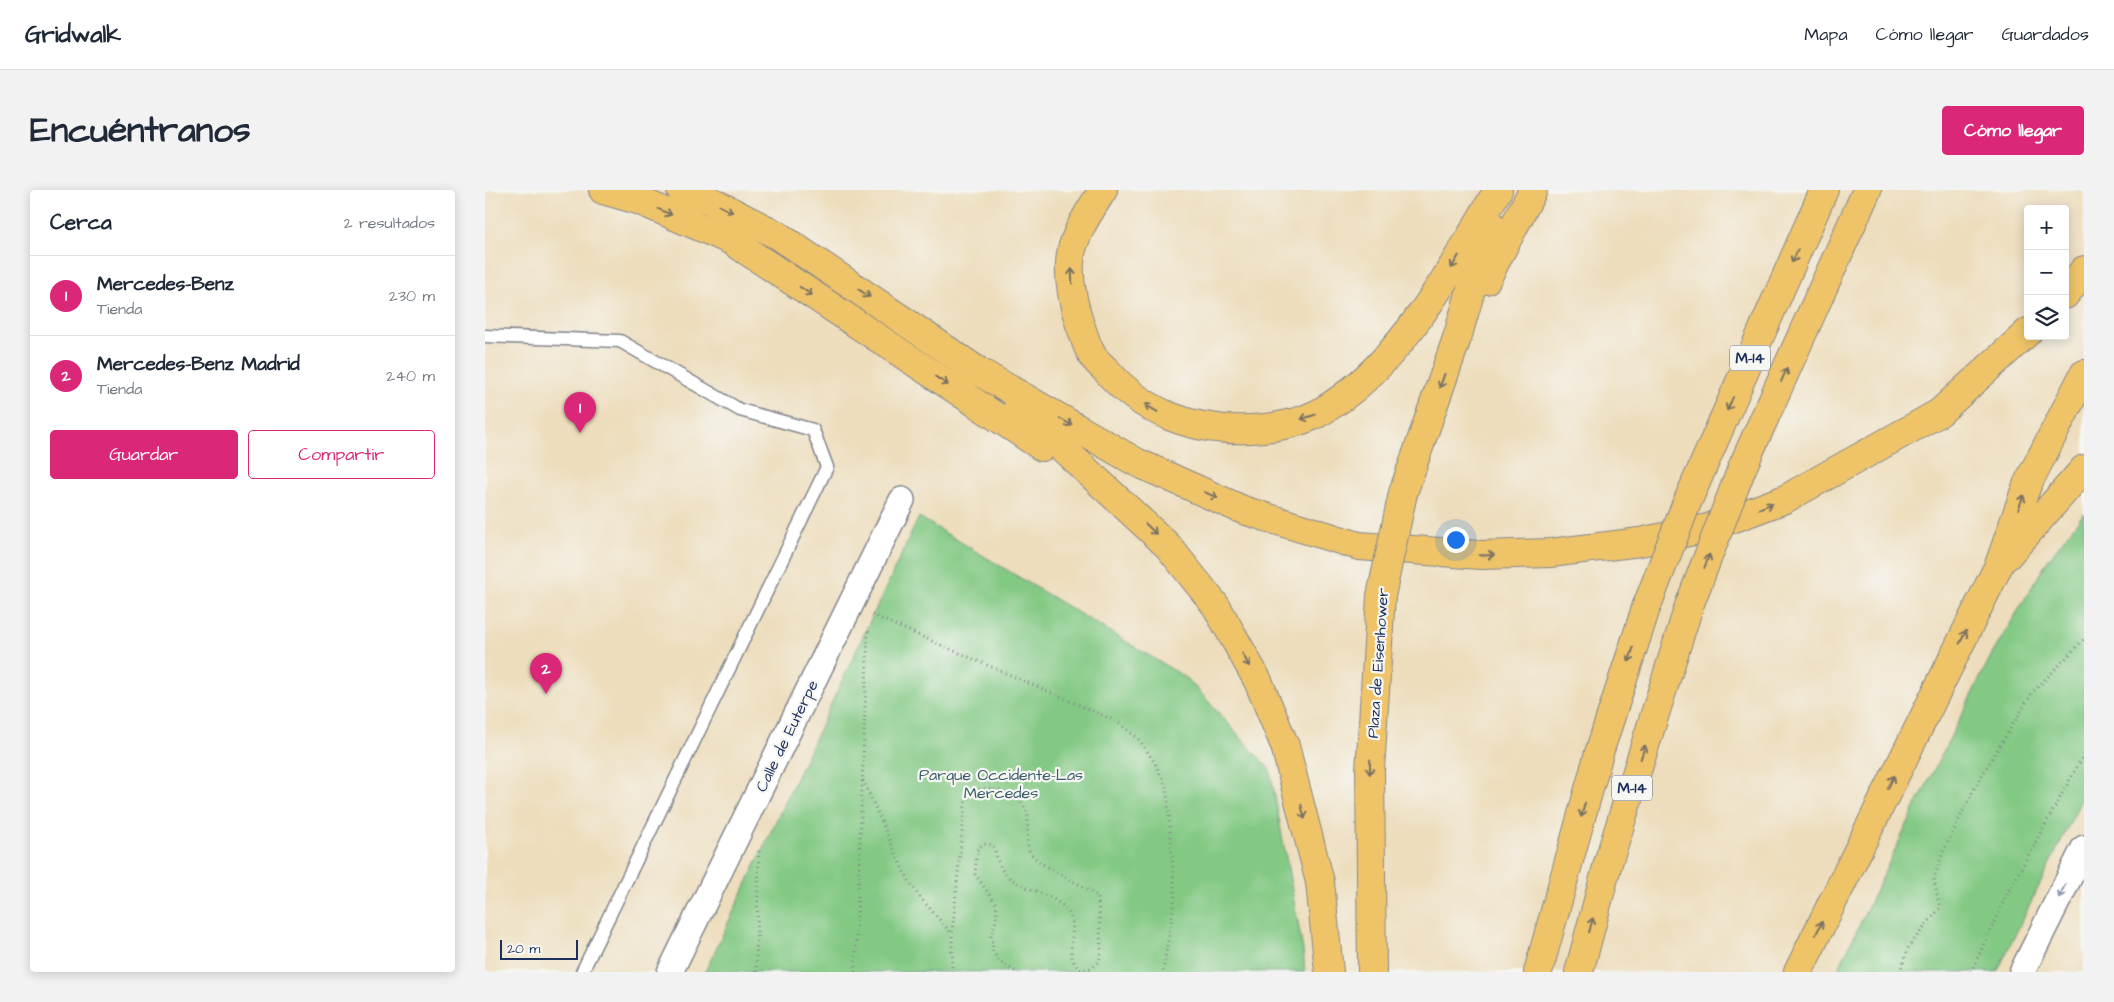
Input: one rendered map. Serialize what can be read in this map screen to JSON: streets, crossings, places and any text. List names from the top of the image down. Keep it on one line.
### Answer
{"streets":{"highway":["M-14","Plaza de Eisenhower"],"street":["Calle de Euterpe"]},"parks":["Parque Occidente-Las Mercedes"],"scale_bar":"20 m","page":{"header":"Gridwalk","nav":["Mapa","Cómo llegar","Guardados"],"title":"Encuéntranos","buttons":["Cómo llegar",["Guardar","Compartir"]],"heading":["Cerca","2 resultados"],"map_buttons":["+","−"],"list":[{"mark":"1","name":"Mercedes-Benz","note":"Tienda","value":"230 m"},{"mark":"2","name":"Mercedes-Benz Madrid","note":"Tienda","value":"240 m"}],"pins":["1","2"],"scale":"20 m"}}
